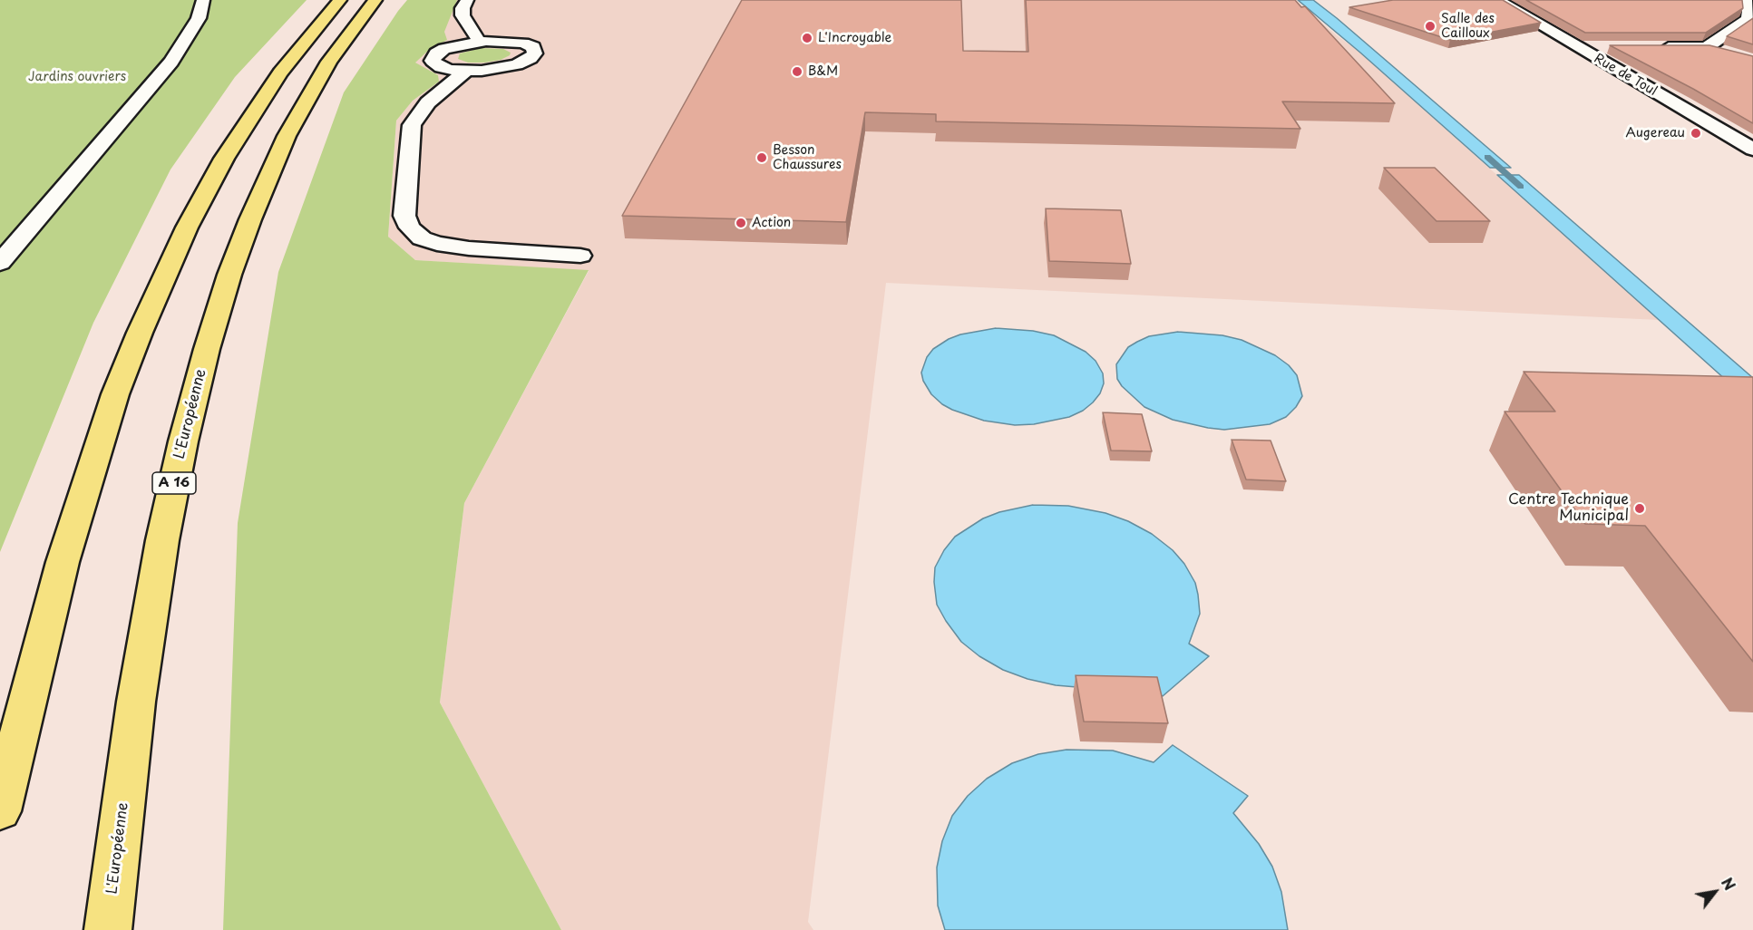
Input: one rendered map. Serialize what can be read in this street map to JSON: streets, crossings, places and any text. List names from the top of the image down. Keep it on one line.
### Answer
{"streets":{"highway":["L'Européenne","A 16"],"street":["Rue de Toul"]},"parks":["Jardins ouvriers"],"places":["Salle des Cailloux","L'Incroyable","B&M","Augereau","Besson Chaussures","Action","Centre Technique Municipal"],"north":"top right"}
